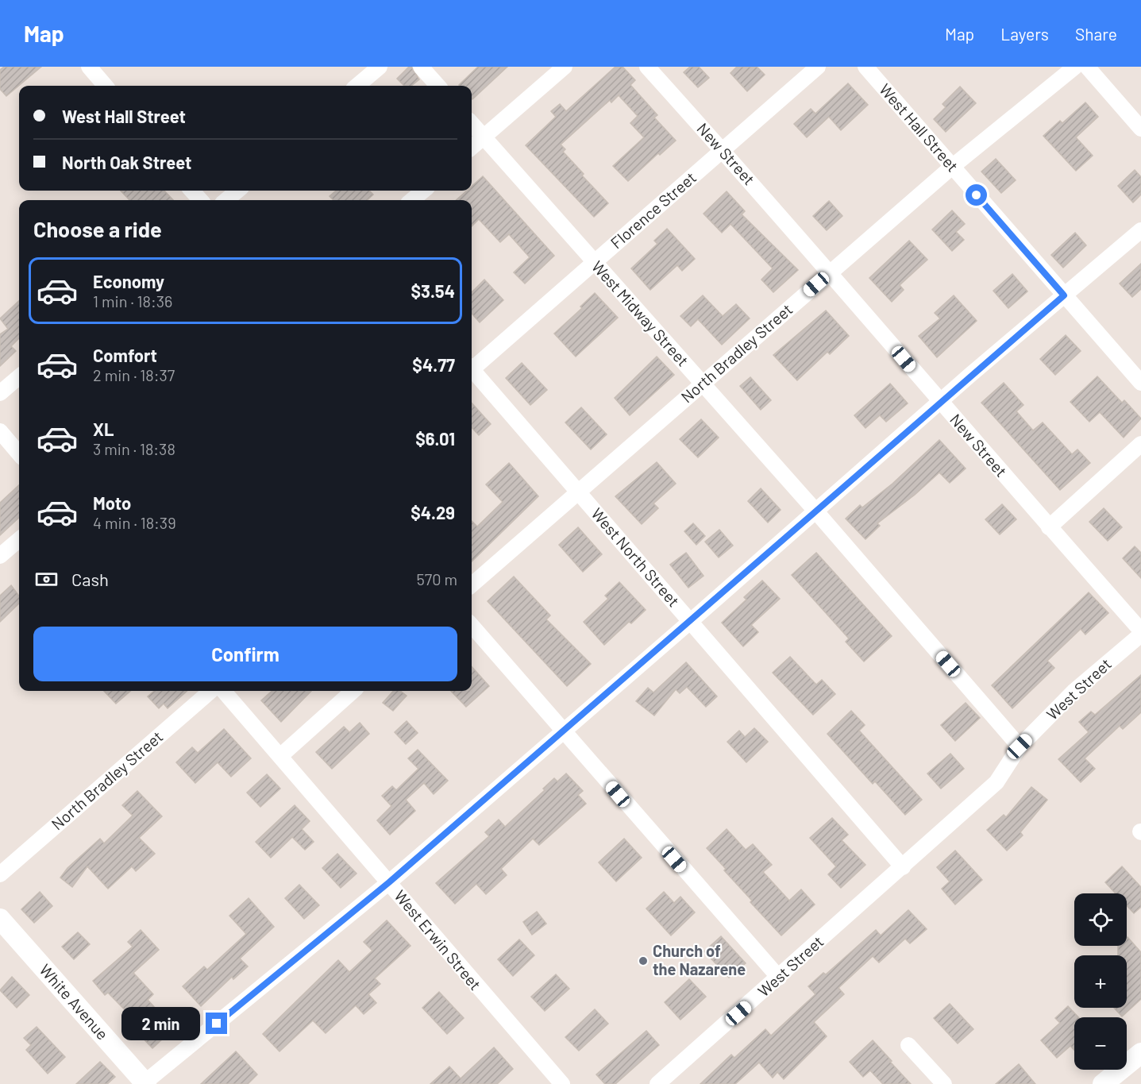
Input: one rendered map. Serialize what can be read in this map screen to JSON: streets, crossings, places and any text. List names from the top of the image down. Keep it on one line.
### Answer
{"streets":{"street":["West Hall Street","New Street","Florence Street","West Midway Street","North Bradley Street","West North Street","West Street","West Erwin Street","White Avenue"]},"crossings":[["West Hall Street","North Bradley Street"],["New Street","Florence Street"],["New Street","North Bradley Street"],["Florence Street","West Midway Street"],["West Midway Street","North Bradley Street"],["West Midway Street","West Street"],["North Bradley Street","West North Street"],["West North Street","West Street"]],"places":["Church of the Nazarene"],"page":{"header":"Map","nav":["Map","Layers","Share"],"banner":["West Hall Street","North Oak Street"],"heading":"Choose a ride","list":[{"name":"Economy","note":"1 min · 18:36","value":"$3.54"},{"name":"Comfort","note":"2 min · 18:37","value":"$4.77"},{"name":"XL","note":"3 min · 18:38","value":"$6.01"},{"name":"Moto","note":"4 min · 18:39","value":"$4.29"}],"pay":["Cash","570 m"],"buttons":"Confirm","map_buttons":["+","−"],"bubble":"2 min"}}
